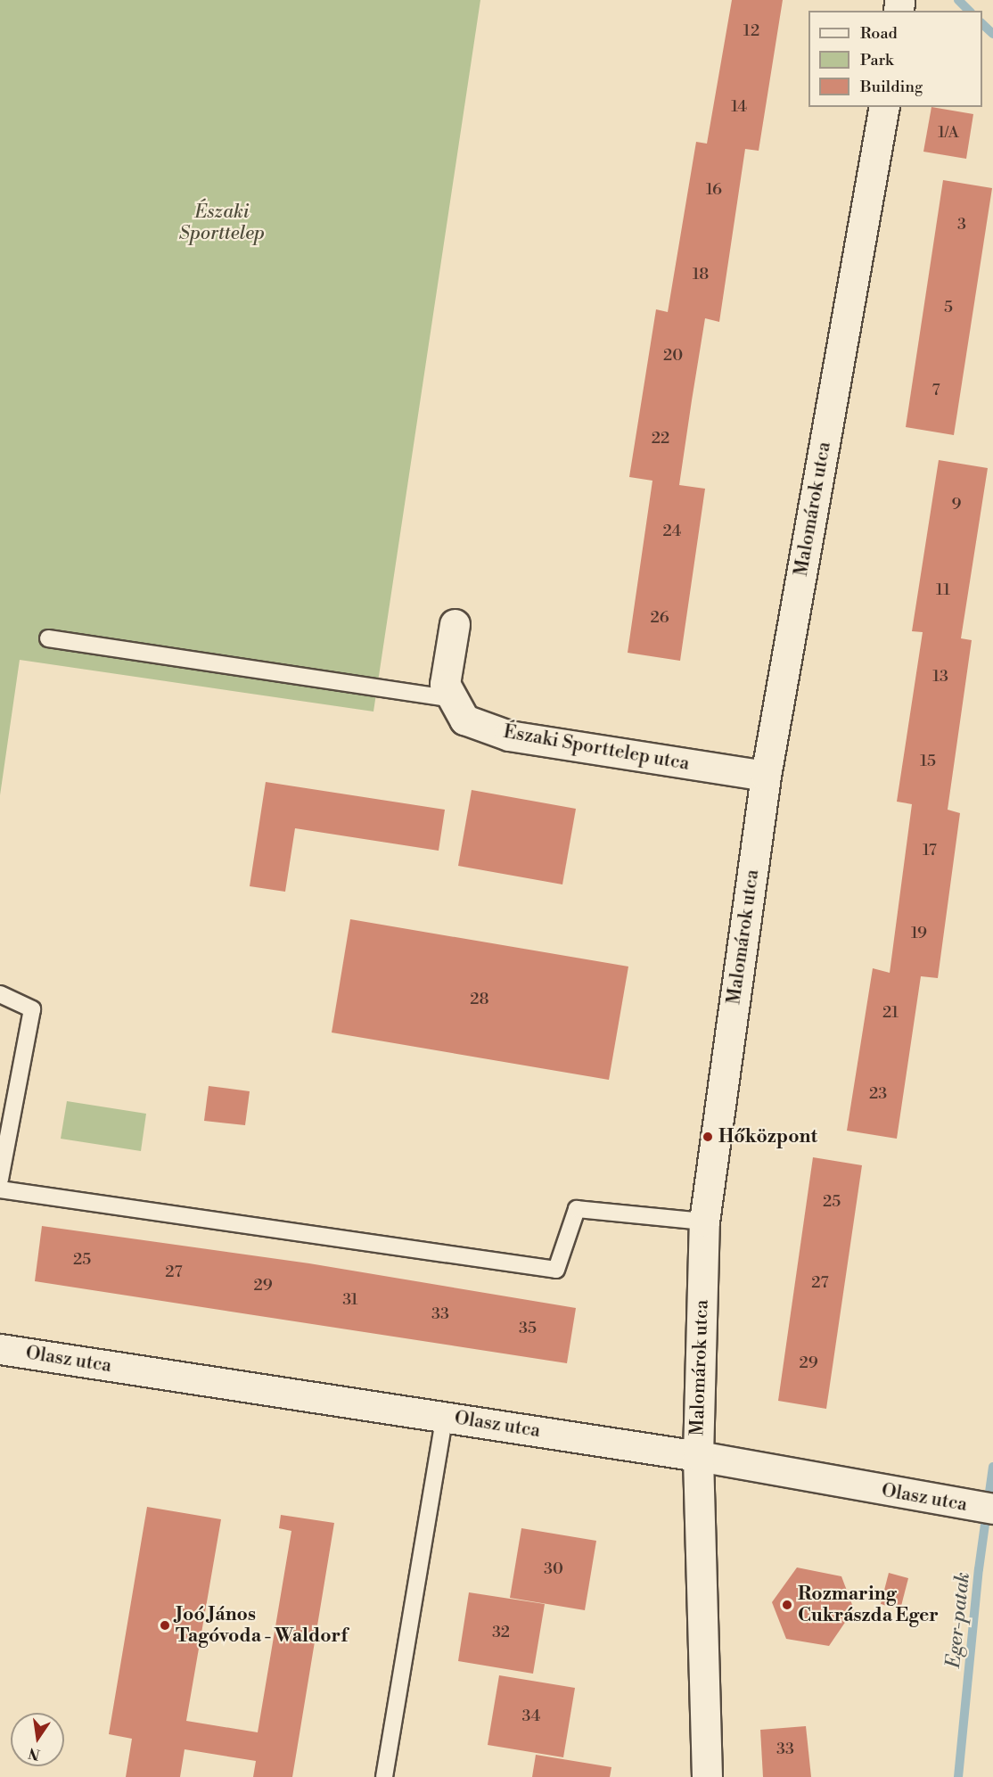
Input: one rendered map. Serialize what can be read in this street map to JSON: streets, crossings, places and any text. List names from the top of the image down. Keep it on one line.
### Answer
{"streets":{"street":["Malomárok utca","Északi Sporttelep utca","Olasz utca"]},"crossings":[["Malomárok utca","Északi Sporttelep utca"],["Malomárok utca","Olasz utca"]],"water":["Eger-patak"],"parks":["Északi Sporttelep"],"places":["Hőközpont","Rozmaring Cukrászda Eger","Joó János Tagóvoda - Waldorf"],"house_numbers":["12","14","1/A","16","3","18","5","20","7","22","9","24","11","26","13","15","17","19","28","21","23","25","25","27","27","29","31","33","35","29","30","32","34","33"],"legend":["Road","Park","Building"],"north":"bottom"}
